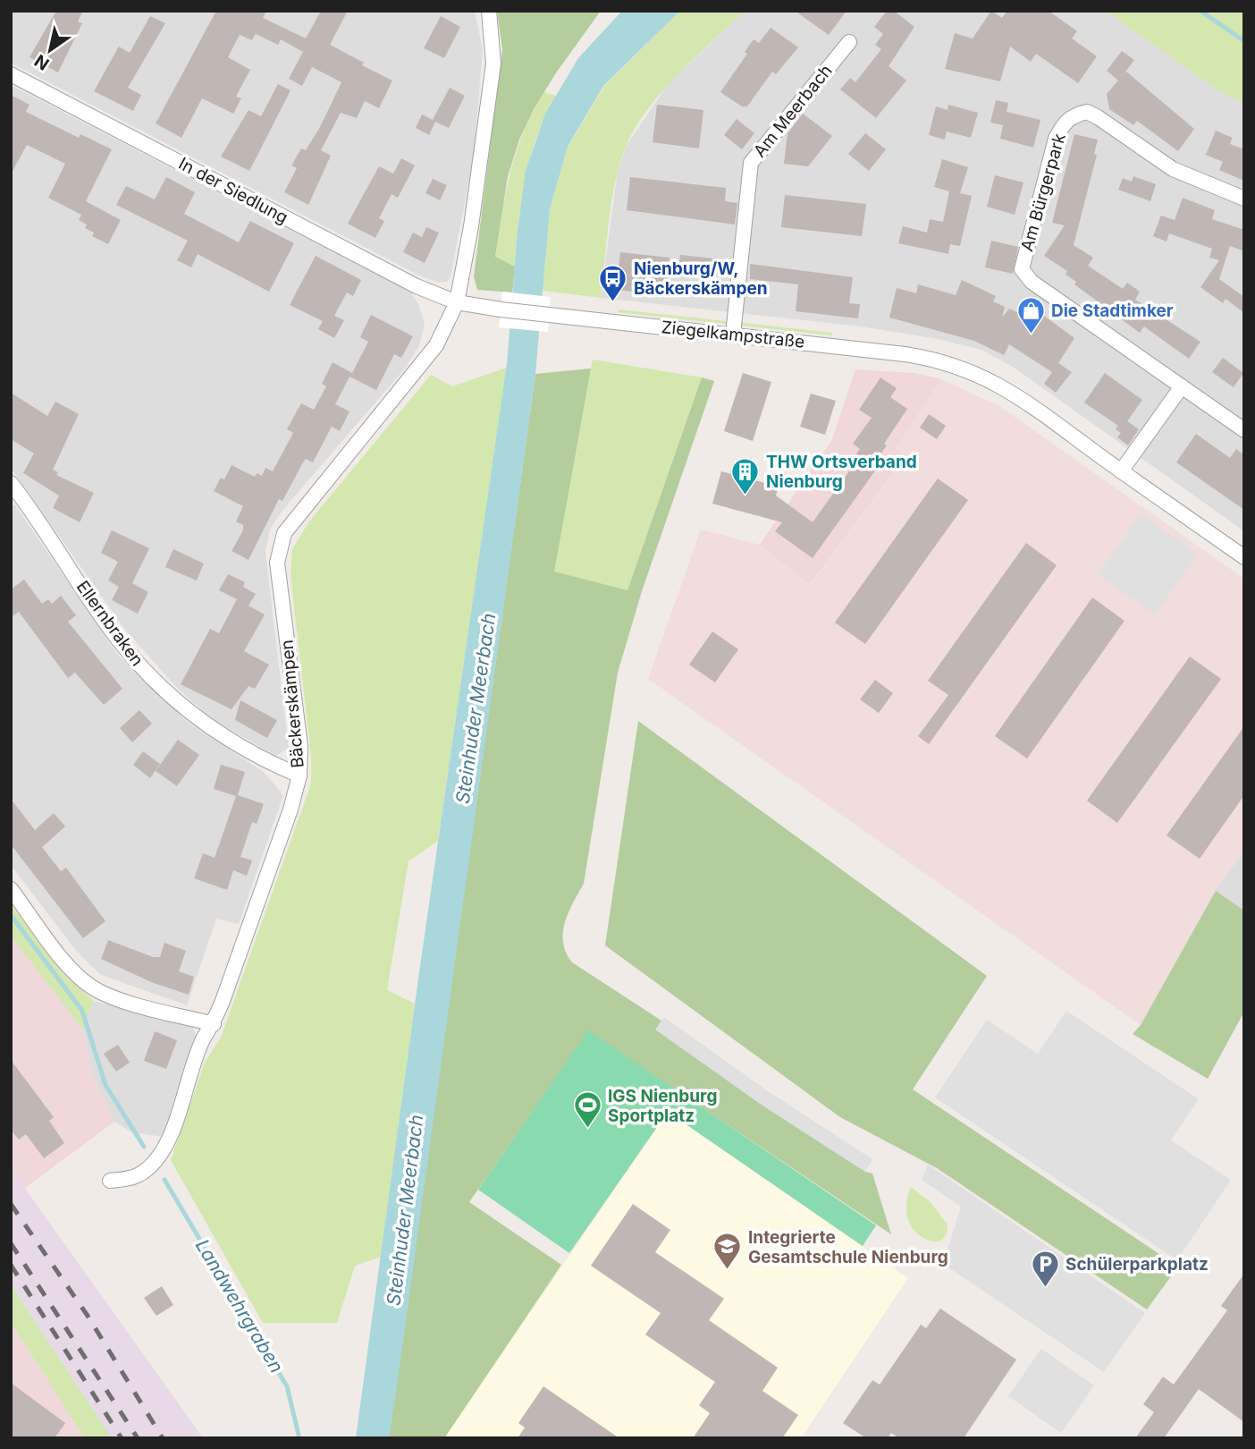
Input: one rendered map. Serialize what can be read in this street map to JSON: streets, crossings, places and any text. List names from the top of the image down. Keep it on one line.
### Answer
{"streets":{"street":["Am Meerbach","In der Siedlung","Am Bürgerpark","Ziegelkampstraße","Ellernbraken","Bäckerskämpen"]},"crossings":[["Am Meerbach","Ziegelkampstraße"],["In der Siedlung","Ziegelkampstraße"],["In der Siedlung","Bäckerskämpen"],["Ziegelkampstraße","Bäckerskämpen"],["Ellernbraken","Bäckerskämpen"]],"water":["Steinhuder Meerbach","Landwehrgraben"],"places":{"bus stop":["Nienburg/W, Bäckerskämpen"],"shop":["Die Stadtimker"],"building":["THW Ortsverband Nienburg"],"sports":["IGS Nienburg Sportplatz"],"school or university":["Integrierte Gesamtschule Nienburg"],"parking":["Schülerparkplatz"]},"north":"bottom left"}
